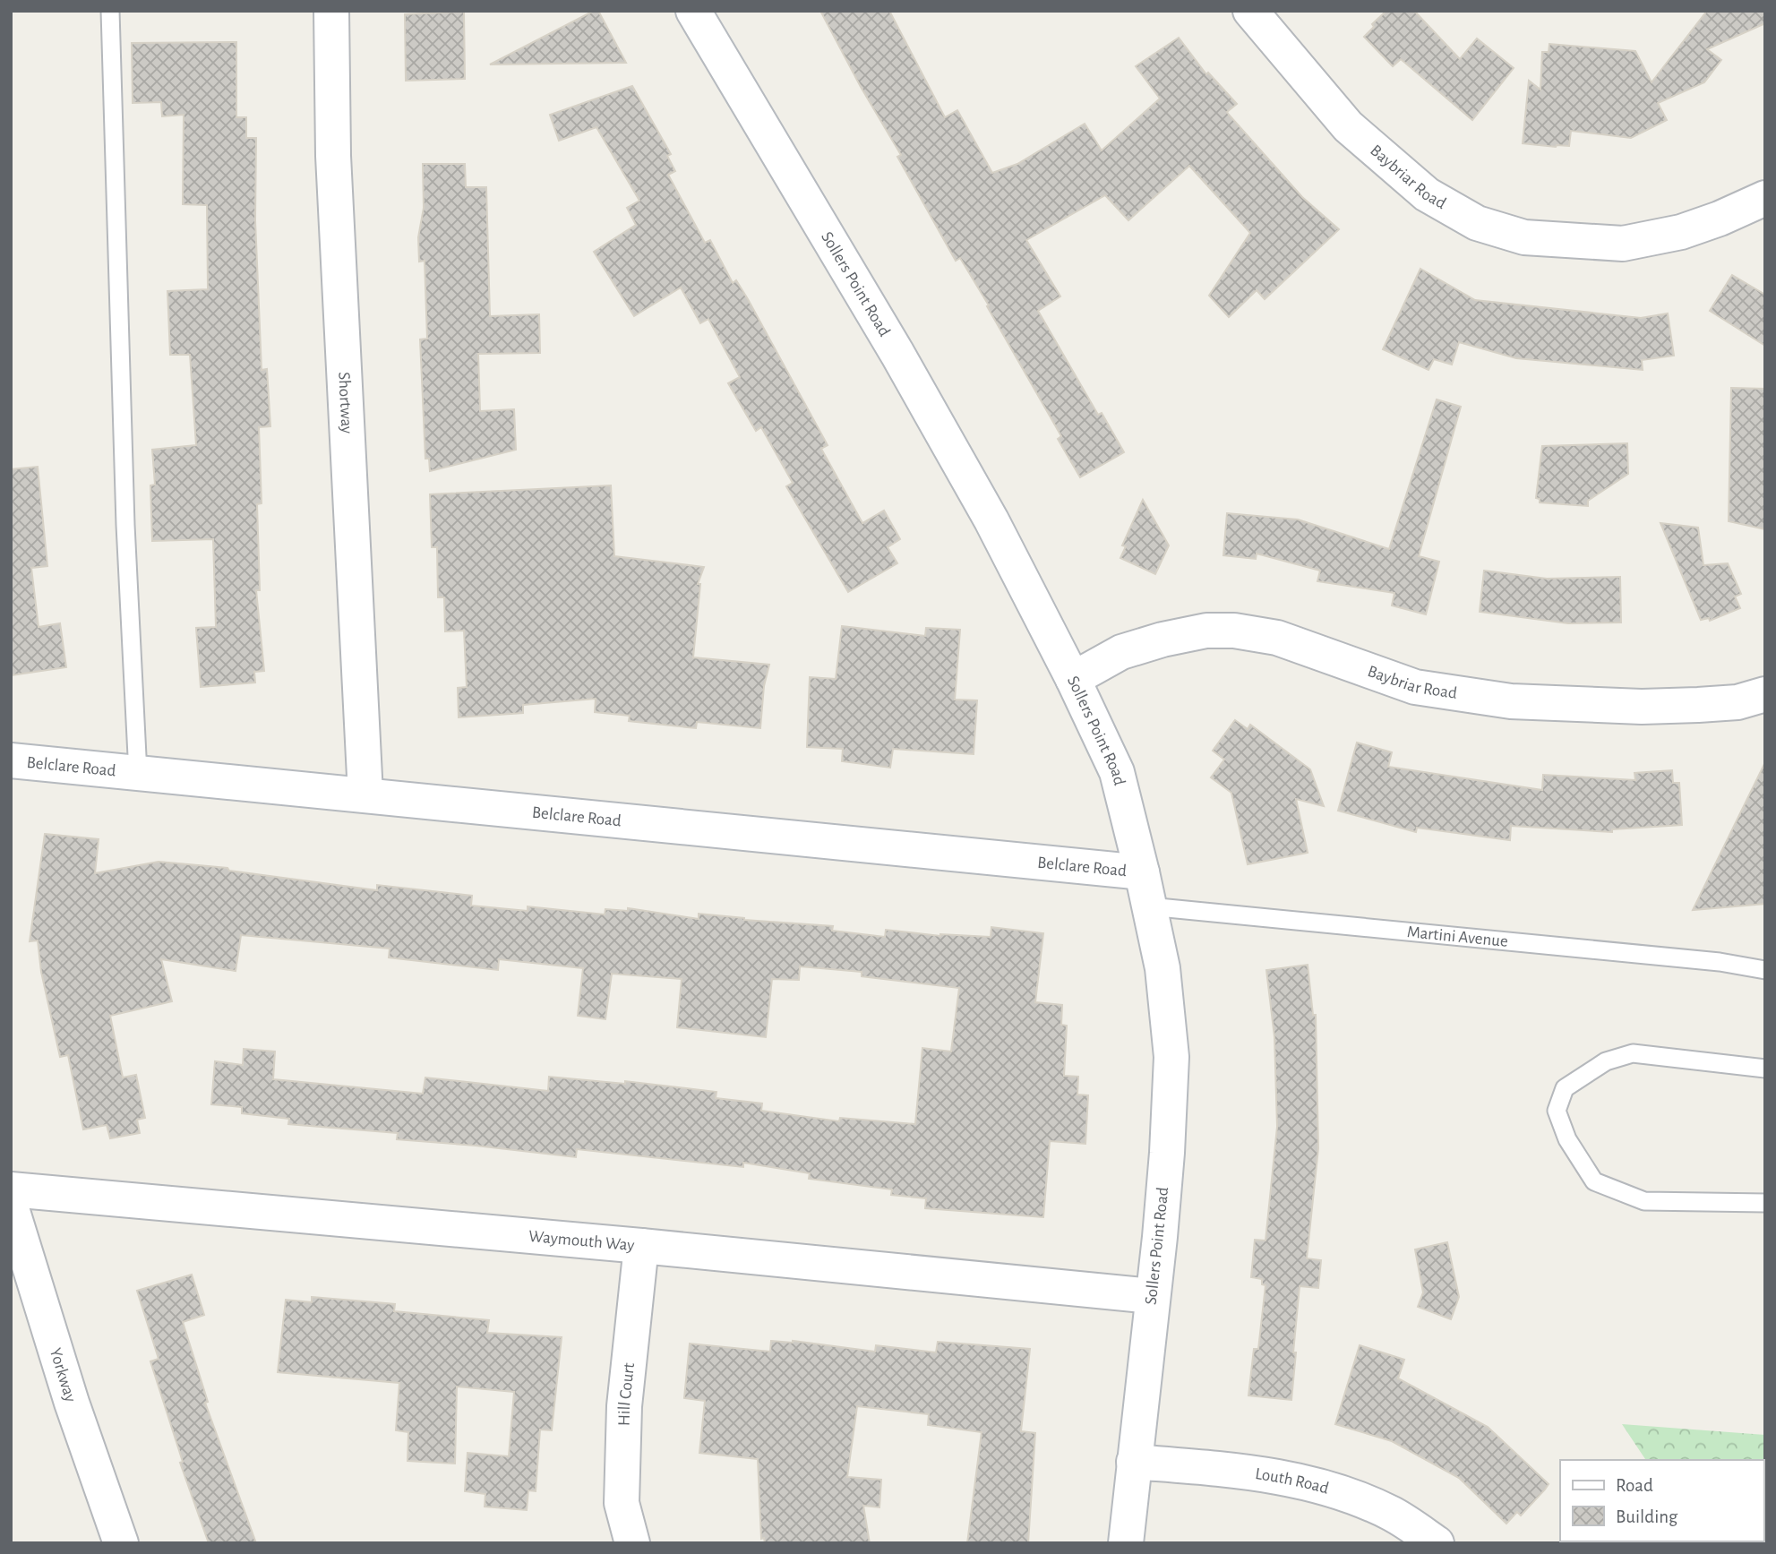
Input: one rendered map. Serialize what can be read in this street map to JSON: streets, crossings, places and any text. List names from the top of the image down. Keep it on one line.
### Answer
{"streets":{"street":["Baybriar Road","Sollers Point Road","Shortway","Belclare Road","Waymouth Way","Yorkway","Hill Court","Louth Road"],"lane":["Martini Avenue"]},"crossings":[["Baybriar Road","Sollers Point Road"],["Sollers Point Road","Belclare Road"],["Sollers Point Road","Martini Avenue"],["Sollers Point Road","Waymouth Way"],["Sollers Point Road","Louth Road"],["Shortway","Belclare Road"],["Waymouth Way","Hill Court"]],"legend":["Road","Building"]}
